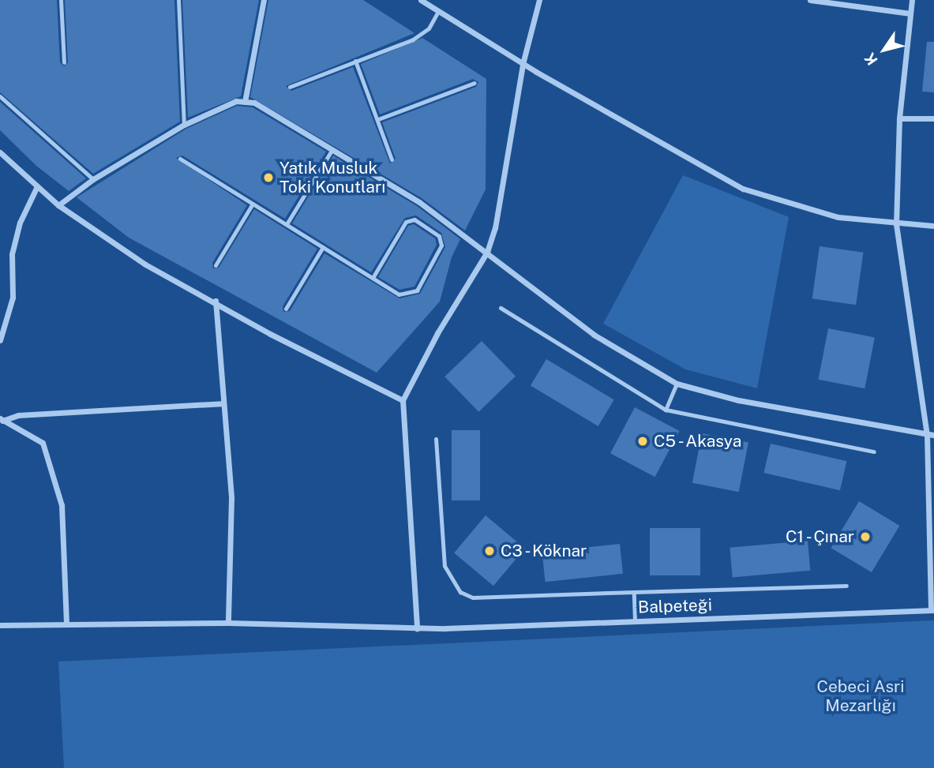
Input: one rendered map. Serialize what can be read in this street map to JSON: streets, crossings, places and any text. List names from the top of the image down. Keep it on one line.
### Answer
{"streets":{"street":["Balpeteği"]},"parks":["Cebeci Asri Mezarlığı"],"places":["Yatık Musluk Toki Konutları","C5 - Akasya","C1 - Çınar","C3 - Köknar"],"north":"bottom left"}
